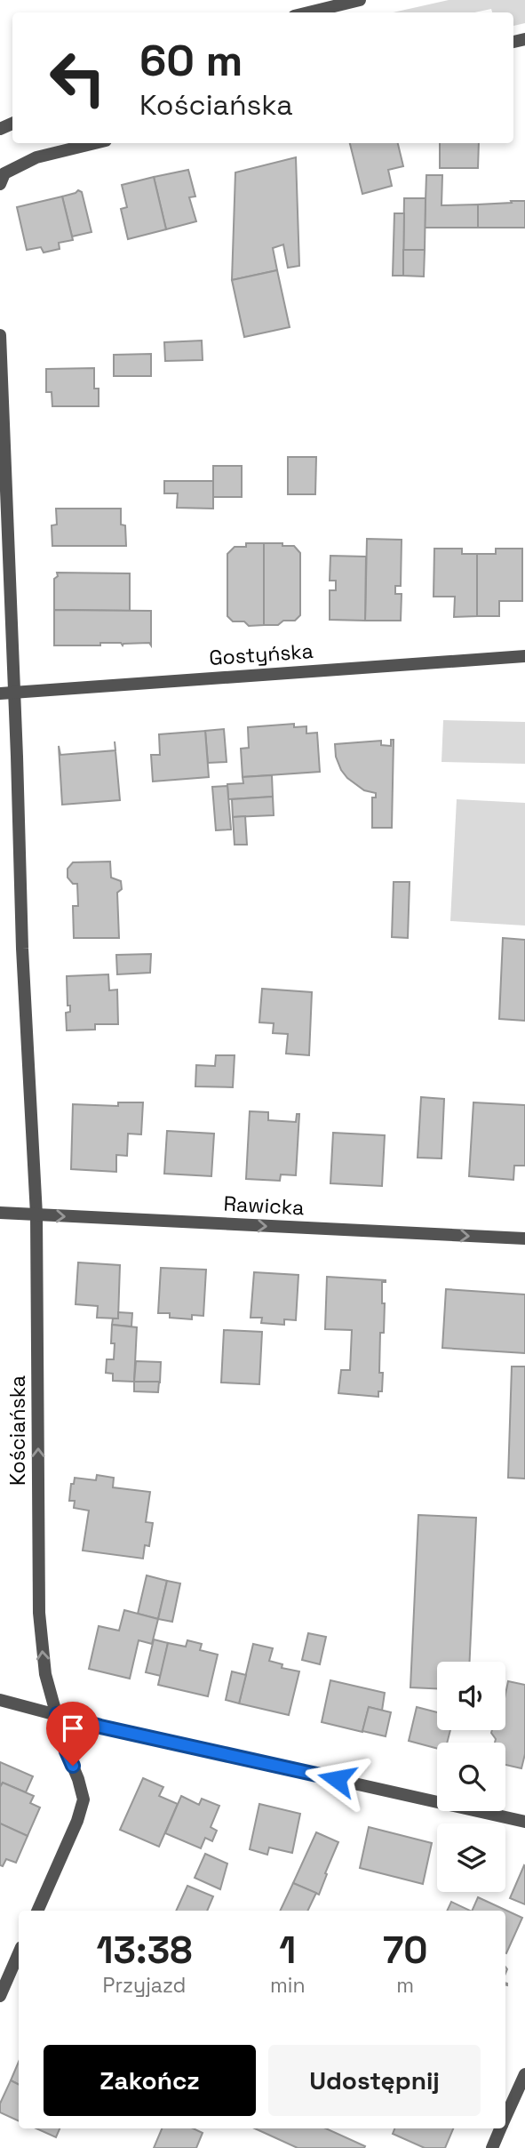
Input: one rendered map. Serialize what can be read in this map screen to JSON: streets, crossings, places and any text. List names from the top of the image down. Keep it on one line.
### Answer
{"streets":{"street":["Gostyńska","Rawicka","Kościańska"]},"crossings":[["Gostyńska","Kościańska"],["Rawicka","Kościańska"]],"one_way":["Rawicka"],"page":{"turn":["60 m","Kościańska"],"eta":["13:38","Przyjazd","1","min","70","m"],"buttons":["Zakończ","Udostępnij"]}}
